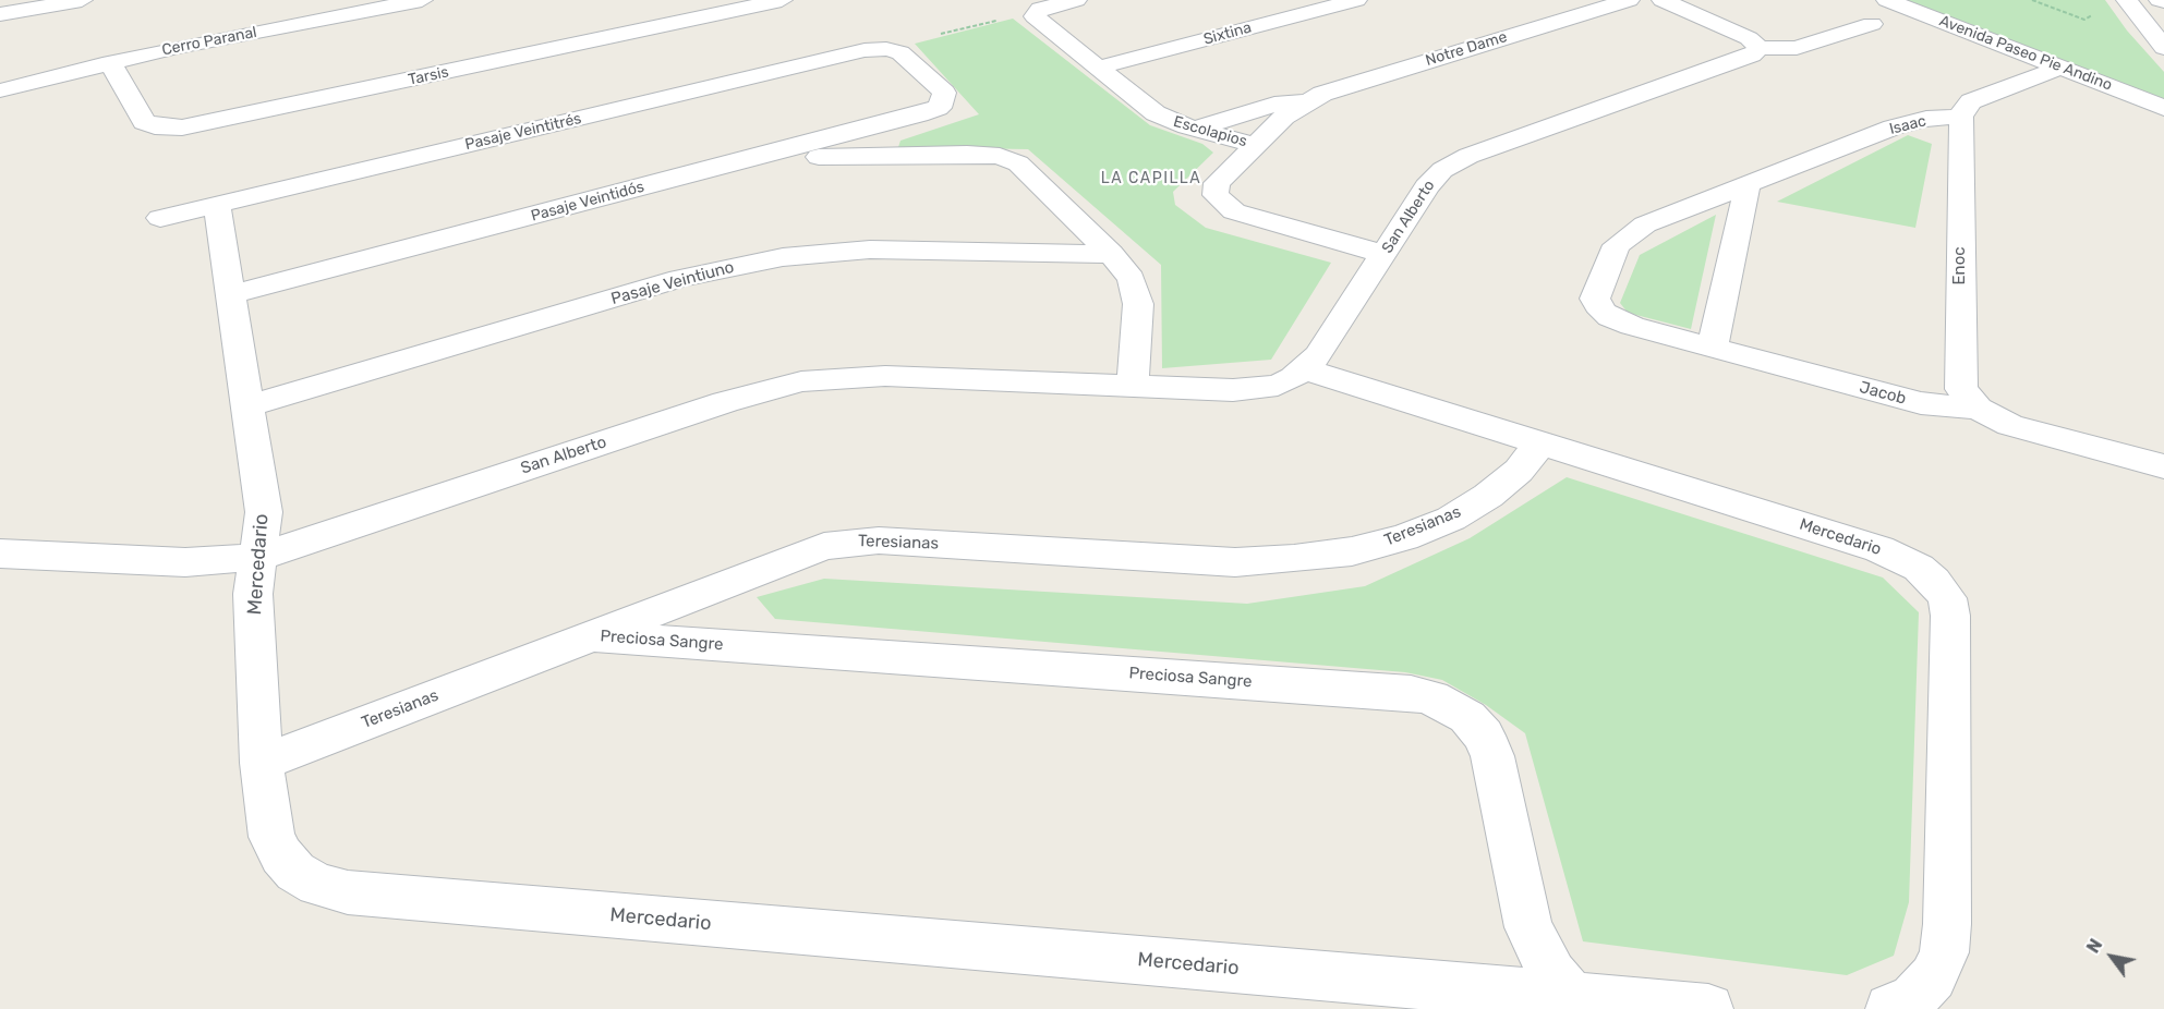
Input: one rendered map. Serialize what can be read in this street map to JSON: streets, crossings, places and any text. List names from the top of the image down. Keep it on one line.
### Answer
{"streets":{"street":["Sixtina","Cerro Paranal","Notre Dame","Avenida Paseo Pie Andino","Tarsis","Isaac","Pasaje Veintitrés","Escolapios","Pasaje Veintidós","San Alberto","Enoc","Pasaje Veintiuno","Jacob","Teresianas","Mercedario","Preciosa Sangre"]},"crossings":[["Sixtina","Escolapios"],["Cerro Paranal","Tarsis"],["Notre Dame","Escolapios"],["Isaac","Enoc"],["Isaac","Jacob"],["Pasaje Veintitrés","Pasaje Veintidós"],["Pasaje Veintitrés","Mercedario"],["Escolapios","San Alberto"],["Pasaje Veintidós","Mercedario"],["San Alberto","Mercedario"],["Enoc","Jacob"],["Pasaje Veintiuno","Mercedario"],["Teresianas","Mercedario"],["Teresianas","Preciosa Sangre"],["Mercedario","Preciosa Sangre"]],"districts":["LA CAPILLA"],"north":"top left"}
